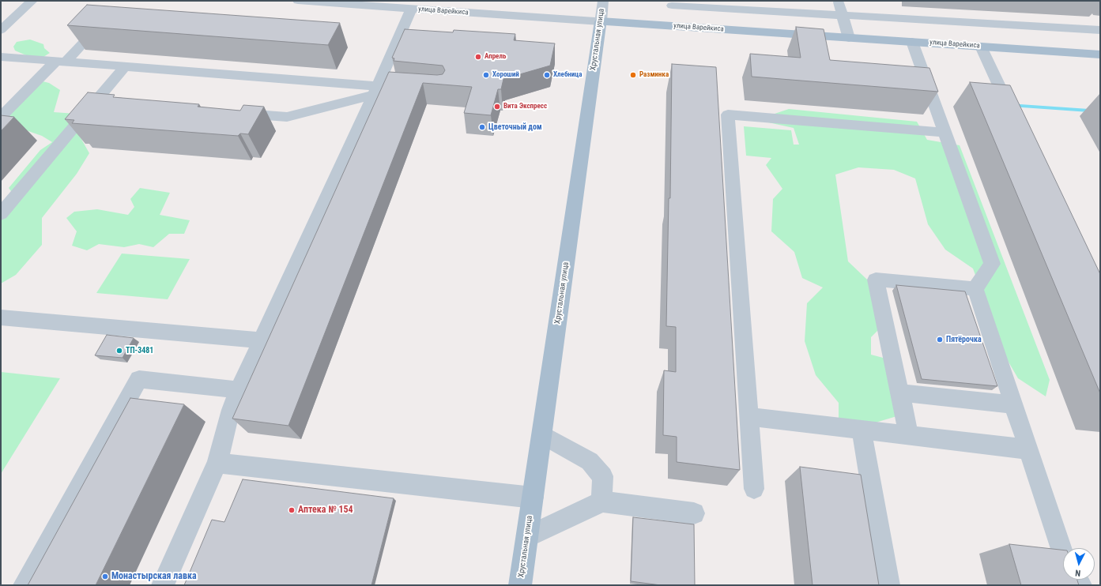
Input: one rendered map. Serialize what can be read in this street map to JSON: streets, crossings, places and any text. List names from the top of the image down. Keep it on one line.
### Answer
{"streets":{"main road":["улица Варейкиса","Хрустальная улица"]},"crossings":[["улица Варейкиса","Хрустальная улица"]],"places":["Апрель","Хороший","Хлебница","Разминка","Вита Экспресс","Цветочный дом","Пятёрочка","ТП-3481","Аптека № 154","Монастырская лавка"],"north":"bottom"}
